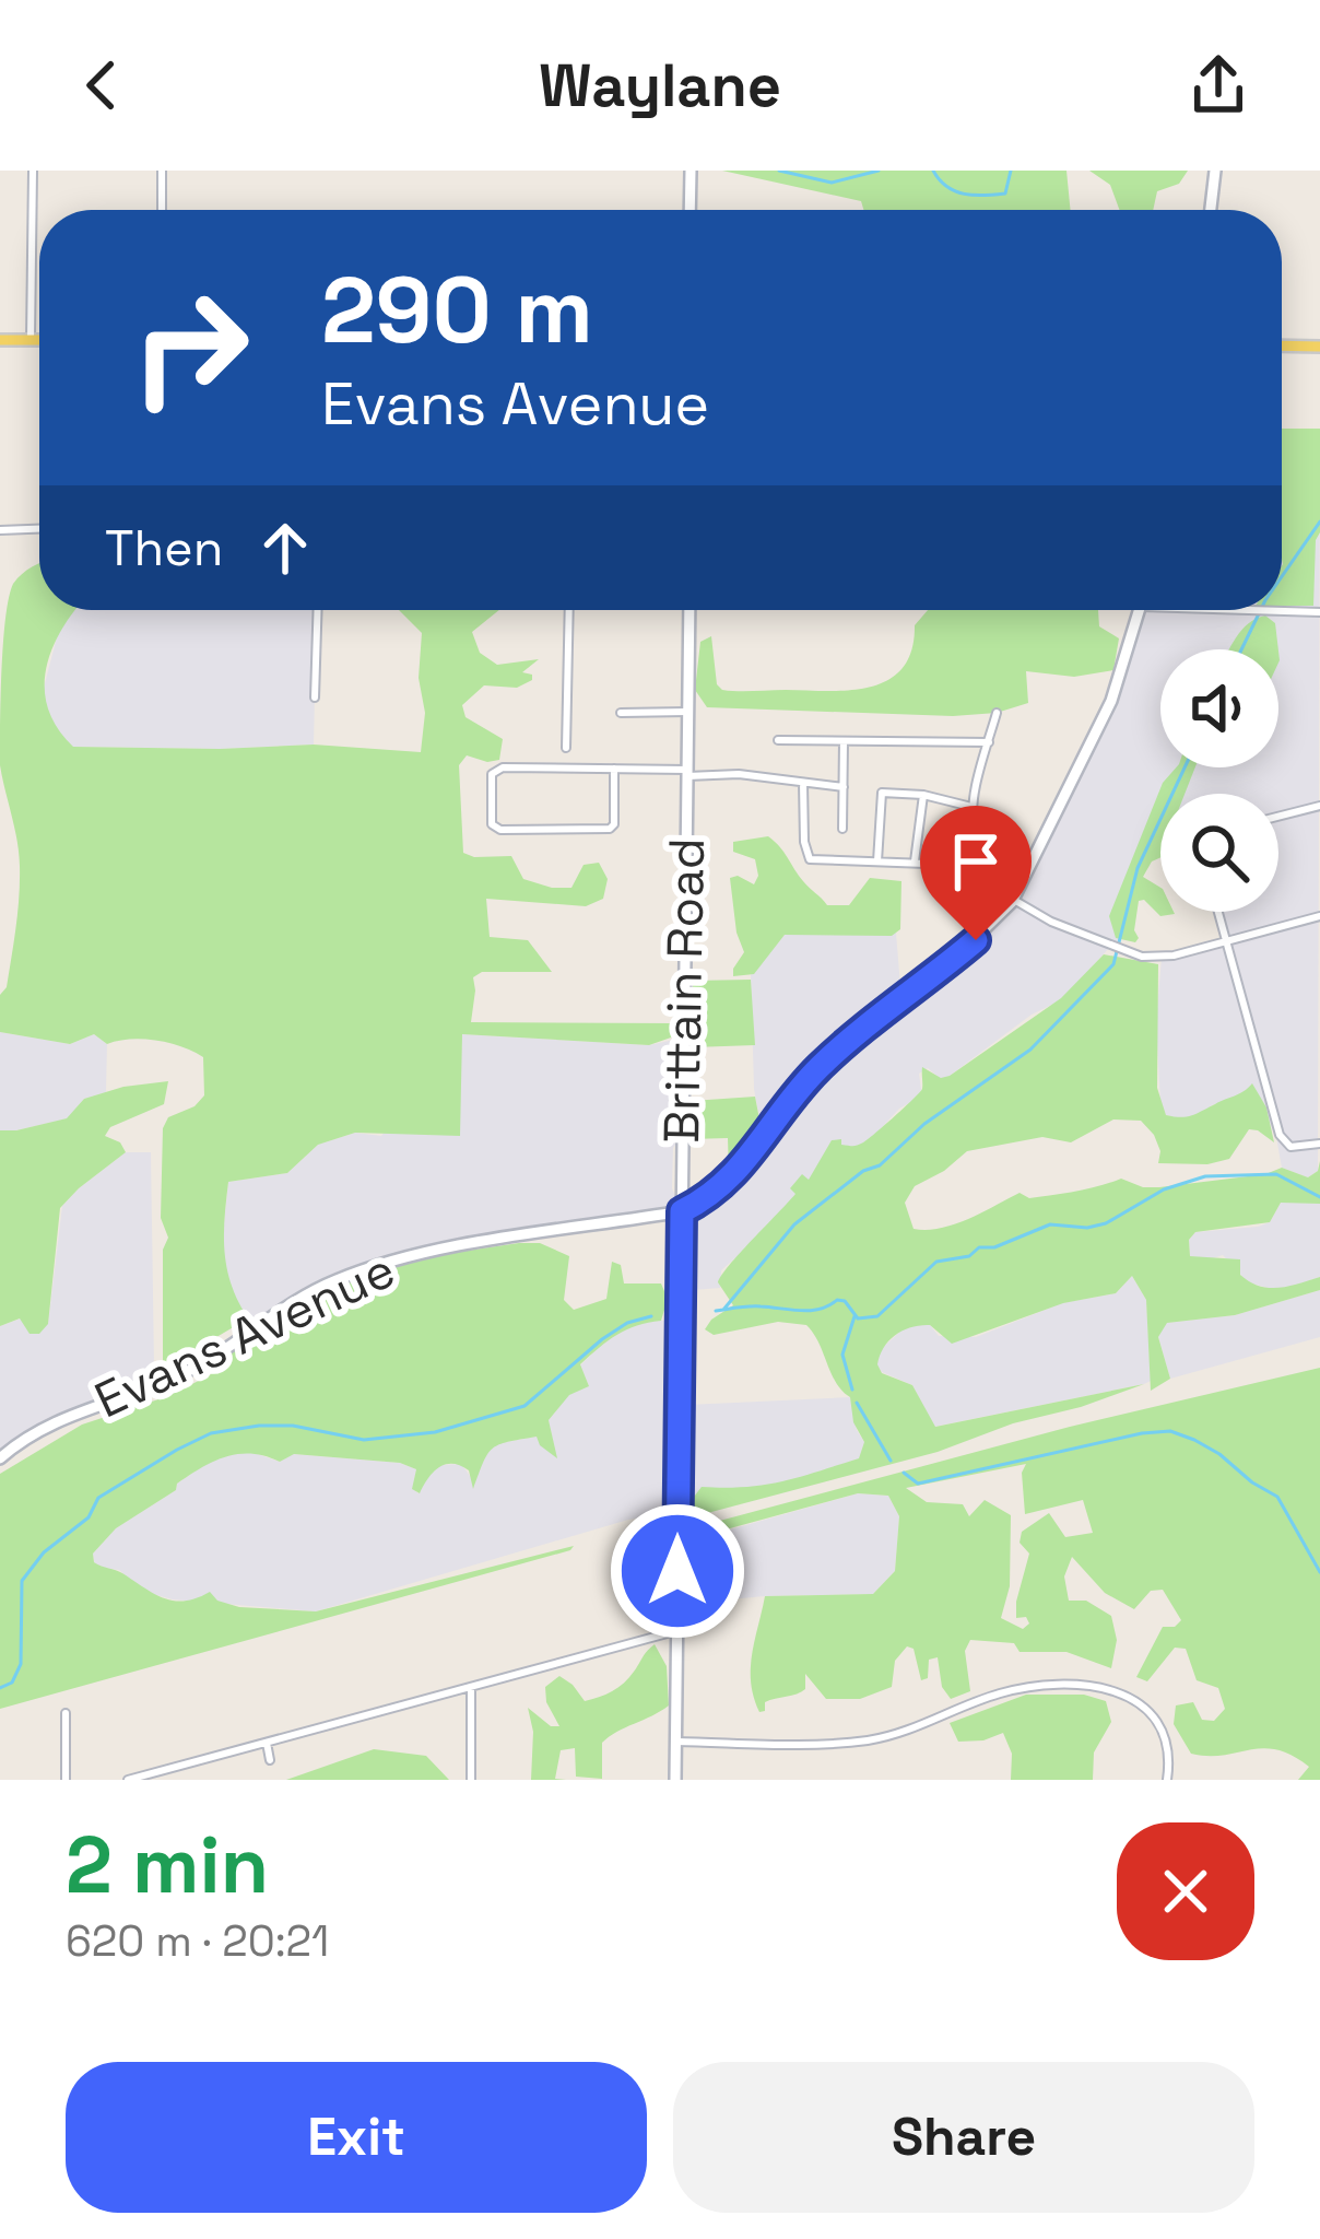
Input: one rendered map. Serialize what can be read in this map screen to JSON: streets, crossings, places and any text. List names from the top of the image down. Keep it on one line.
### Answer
{"streets":{"street":["Brittain Road","Evans Avenue"]},"crossings":[["Brittain Road","Evans Avenue"]],"page":{"header":"Waylane","turn":["290 m","Evans Avenue"],"then":"Then","heading":["2 min","620 m · 20:21"],"buttons":["Exit","Share"]}}
